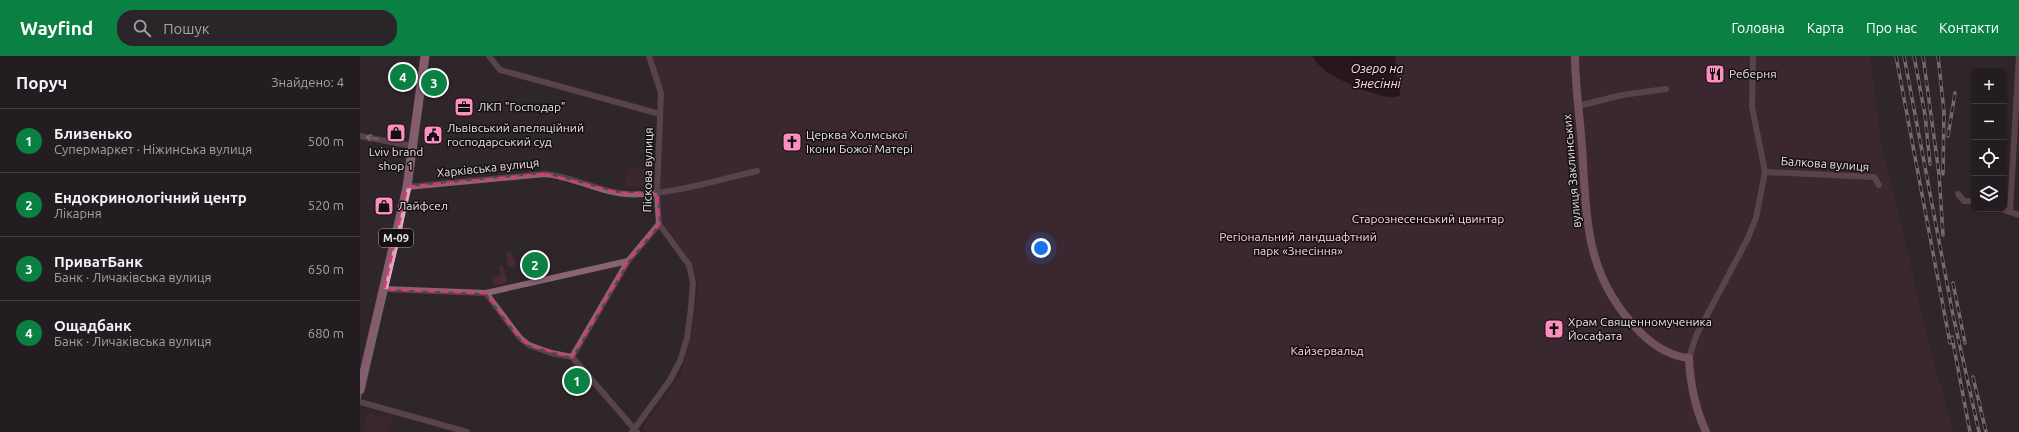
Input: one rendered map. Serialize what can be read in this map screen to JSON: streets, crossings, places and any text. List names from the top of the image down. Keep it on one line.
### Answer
{"streets":{"main road":["М-09"],"street":["Балкова вулиця","Харківська вулиця","Піскова вулиця","вулиця Заклинських"]},"crossings":[["Харківська вулиця","Піскова вулиця"],["Харківська вулиця","М-09"]],"water":["Озеро на Знесінні"],"parks":["Старознесенський цвинтар","Регіональний ландшафтний парк «Знесіння»","Кайзервальд"],"places":{"restaurant":["Реберня"],"office":["ЛКП \"Господар\""],"shop":["Lviv brand shop 1","Лайфсел"],"public building":["Львівський апеляційний господарський суд"],"church":["Церква Холмської Ікони Божої Матері","Храм Священномученика Йосафата"]},"page":{"header":"Wayfind","search":"Пошук","nav":["Головна","Карта","Про нас","Контакти"],"heading":["Поруч","Знайдено: 4"],"pins":["4","3","2","1"],"map_buttons":["+","−"],"list":[{"mark":"1","name":"Близенько","note":"Супермаркет · Ніжинська вулиця","value":"500 m"},{"mark":"2","name":"Ендокринологічний центр","note":"Лікарня","value":"520 m"},{"mark":"3","name":"ПриватБанк","note":"Банк · Личаківська вулиця","value":"650 m"},{"mark":"4","name":"Ощадбанк","note":"Банк · Личаківська вулиця","value":"680 m"}]}}
